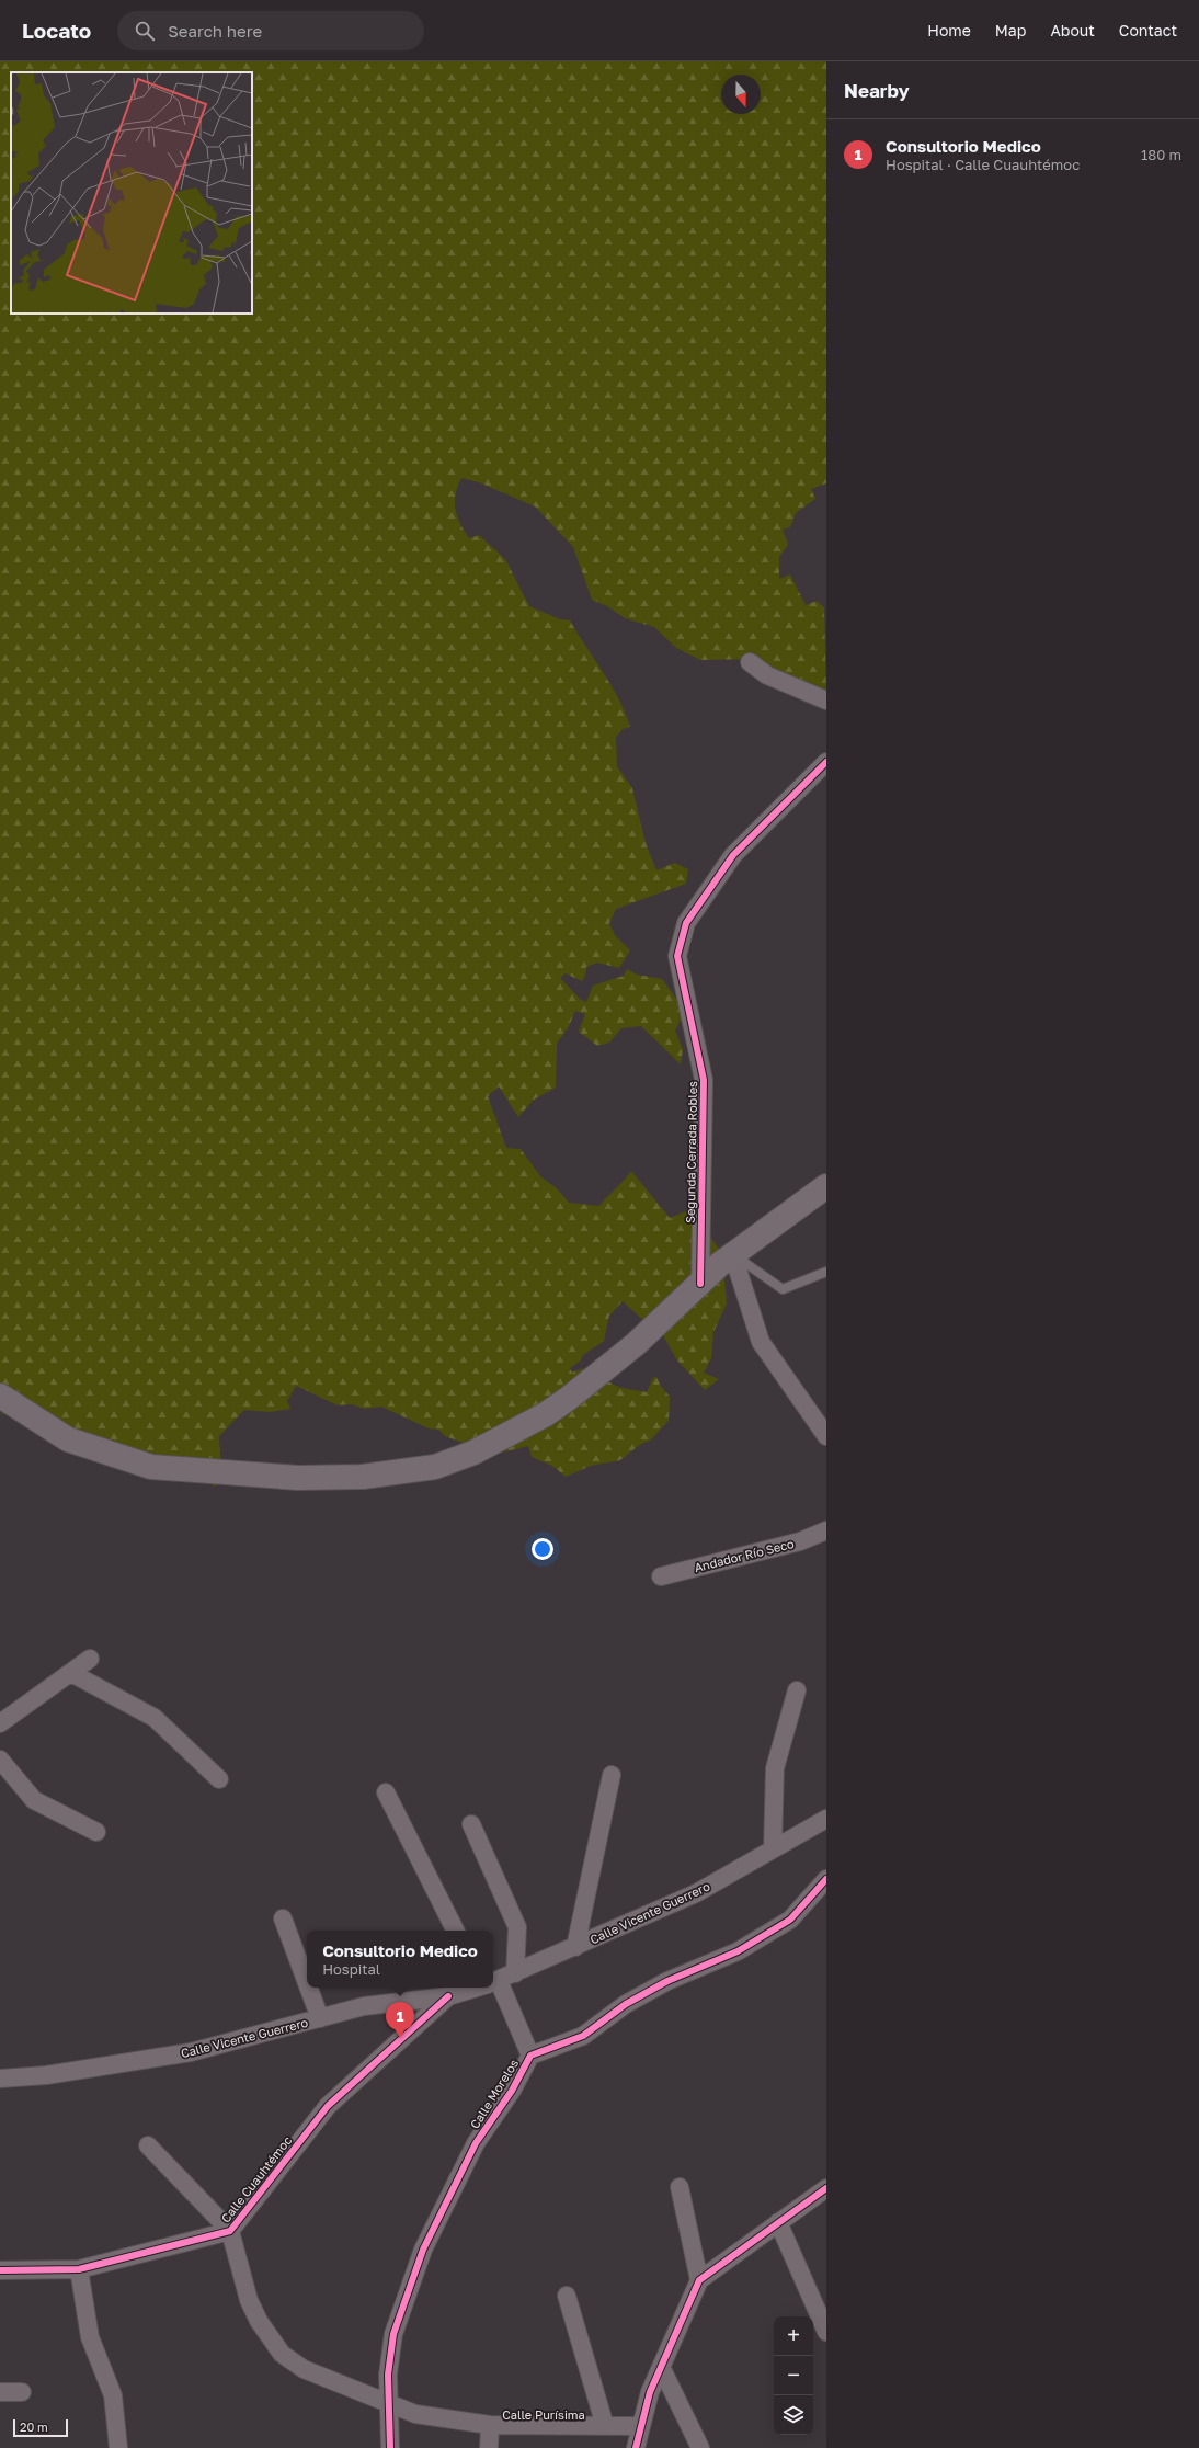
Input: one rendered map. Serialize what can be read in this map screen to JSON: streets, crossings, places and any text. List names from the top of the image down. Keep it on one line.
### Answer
{"streets":{"street":["Segunda Cerrada Robles","Andador Río Seco","Calle Vicente Guerrero","Calle Morelos","Calle Cuauhtémoc","Calle Purísima"]},"crossings":[["Calle Vicente Guerrero","Calle Cuauhtémoc"],["Calle Morelos","Calle Purísima"],["Calle Cuauhtémoc","Calle Purísima"]],"scale_bar":"20 m","north":"bottom","page":{"header":"Locato","search":"Search here","nav":["Home","Map","About","Contact"],"heading":"Nearby","list":[{"mark":"1","name":"Consultorio Medico","note":"Hospital · Calle Cuauhtémoc","value":"180 m"}],"popup":["Consultorio Medico","Hospital"],"pins":"1","map_buttons":["+","−"],"scale":"20 m"}}
